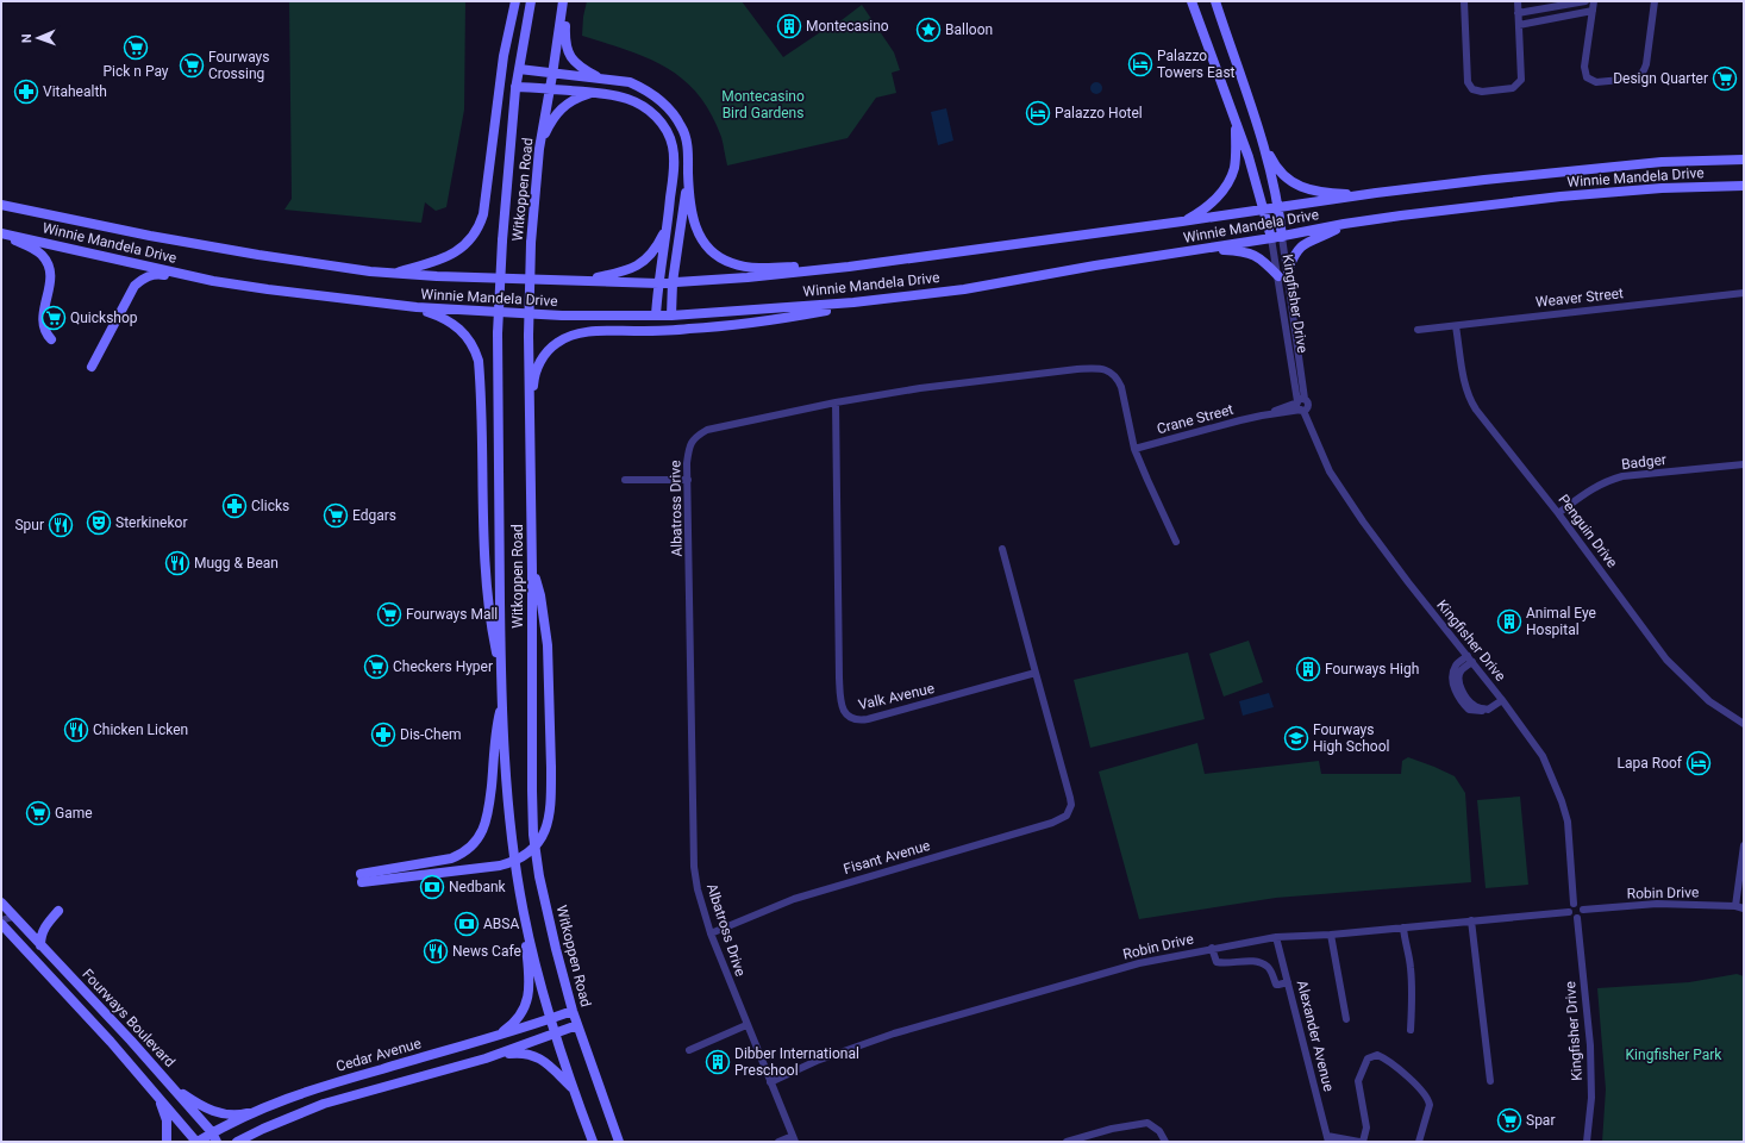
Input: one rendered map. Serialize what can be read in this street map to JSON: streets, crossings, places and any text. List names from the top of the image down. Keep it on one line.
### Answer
{"streets":{"main road":["Winnie Mandela Drive","Witkoppen Road","Fourways Boulevard","Cedar Avenue"],"street":["Weaver Street","Kingfisher Drive","Crane Street","Badger","Albatross Drive","Penguin Drive","Valk Avenue","Fisant Avenue","Robin Drive","Alexander Avenue"]},"crossings":[["Winnie Mandela Drive","Kingfisher Drive"],["Witkoppen Road","Cedar Avenue"],["Weaver Street","Penguin Drive"],["Kingfisher Drive","Crane Street"],["Kingfisher Drive","Robin Drive"],["Crane Street","Albatross Drive"],["Badger","Penguin Drive"],["Albatross Drive","Valk Avenue"],["Albatross Drive","Fisant Avenue"],["Albatross Drive","Robin Drive"],["Valk Avenue","Fisant Avenue"],["Robin Drive","Alexander Avenue"],["Fourways Boulevard","Cedar Avenue"]],"parks":["Montecasino Bird Gardens","Kingfisher Park"],"places":{"building":["Montecasino","Animal Eye Hospital","Fourways High","Dibber International Preschool"],"place":["Balloon"],"supermarket":["Pick n Pay","Fourways Crossing","Design Quarter","Quickshop","Edgars","Fourways Mall","Checkers Hyper","Game","Spar"],"hotel":["Palazzo Towers East","Palazzo Hotel","Lapa Roof"],"pharmacy":["Vitahealth","Clicks","Dis-Chem"],"theatre":["Sterkinekor"],"restaurant":["Spur","Mugg & Bean","Chicken Licken","News Cafe"],"school or university":["Fourways High School"],"bank":["Nedbank","ABSA"]},"north":"left"}
